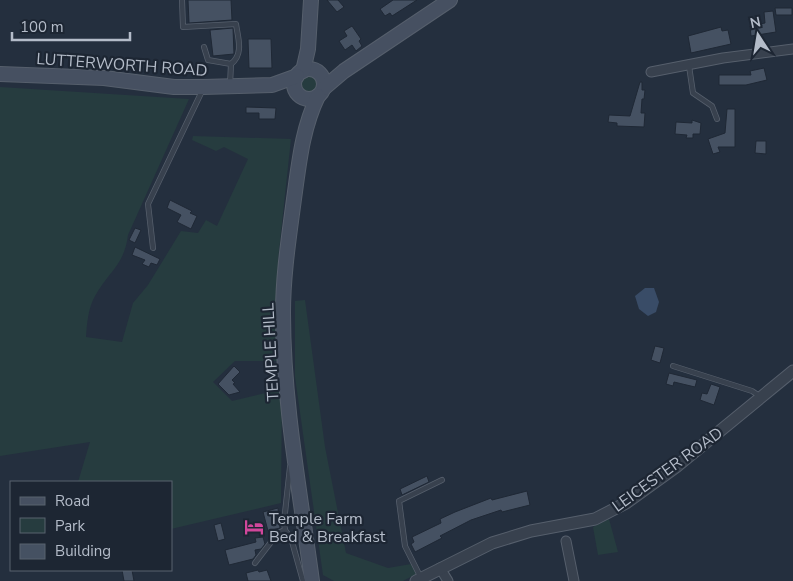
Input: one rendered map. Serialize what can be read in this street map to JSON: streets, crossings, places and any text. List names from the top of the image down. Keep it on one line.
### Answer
{"streets":{"main road":["LUTTERWORTH ROAD","TEMPLE HILL"],"street":["LEICESTER ROAD"]},"crossings":[["LUTTERWORTH ROAD","TEMPLE HILL"]],"places":{"hotel":["Temple Farm Bed & Breakfast"]},"legend":["Road","Park","Building"],"scale_bar":"100 m","north":"top"}
